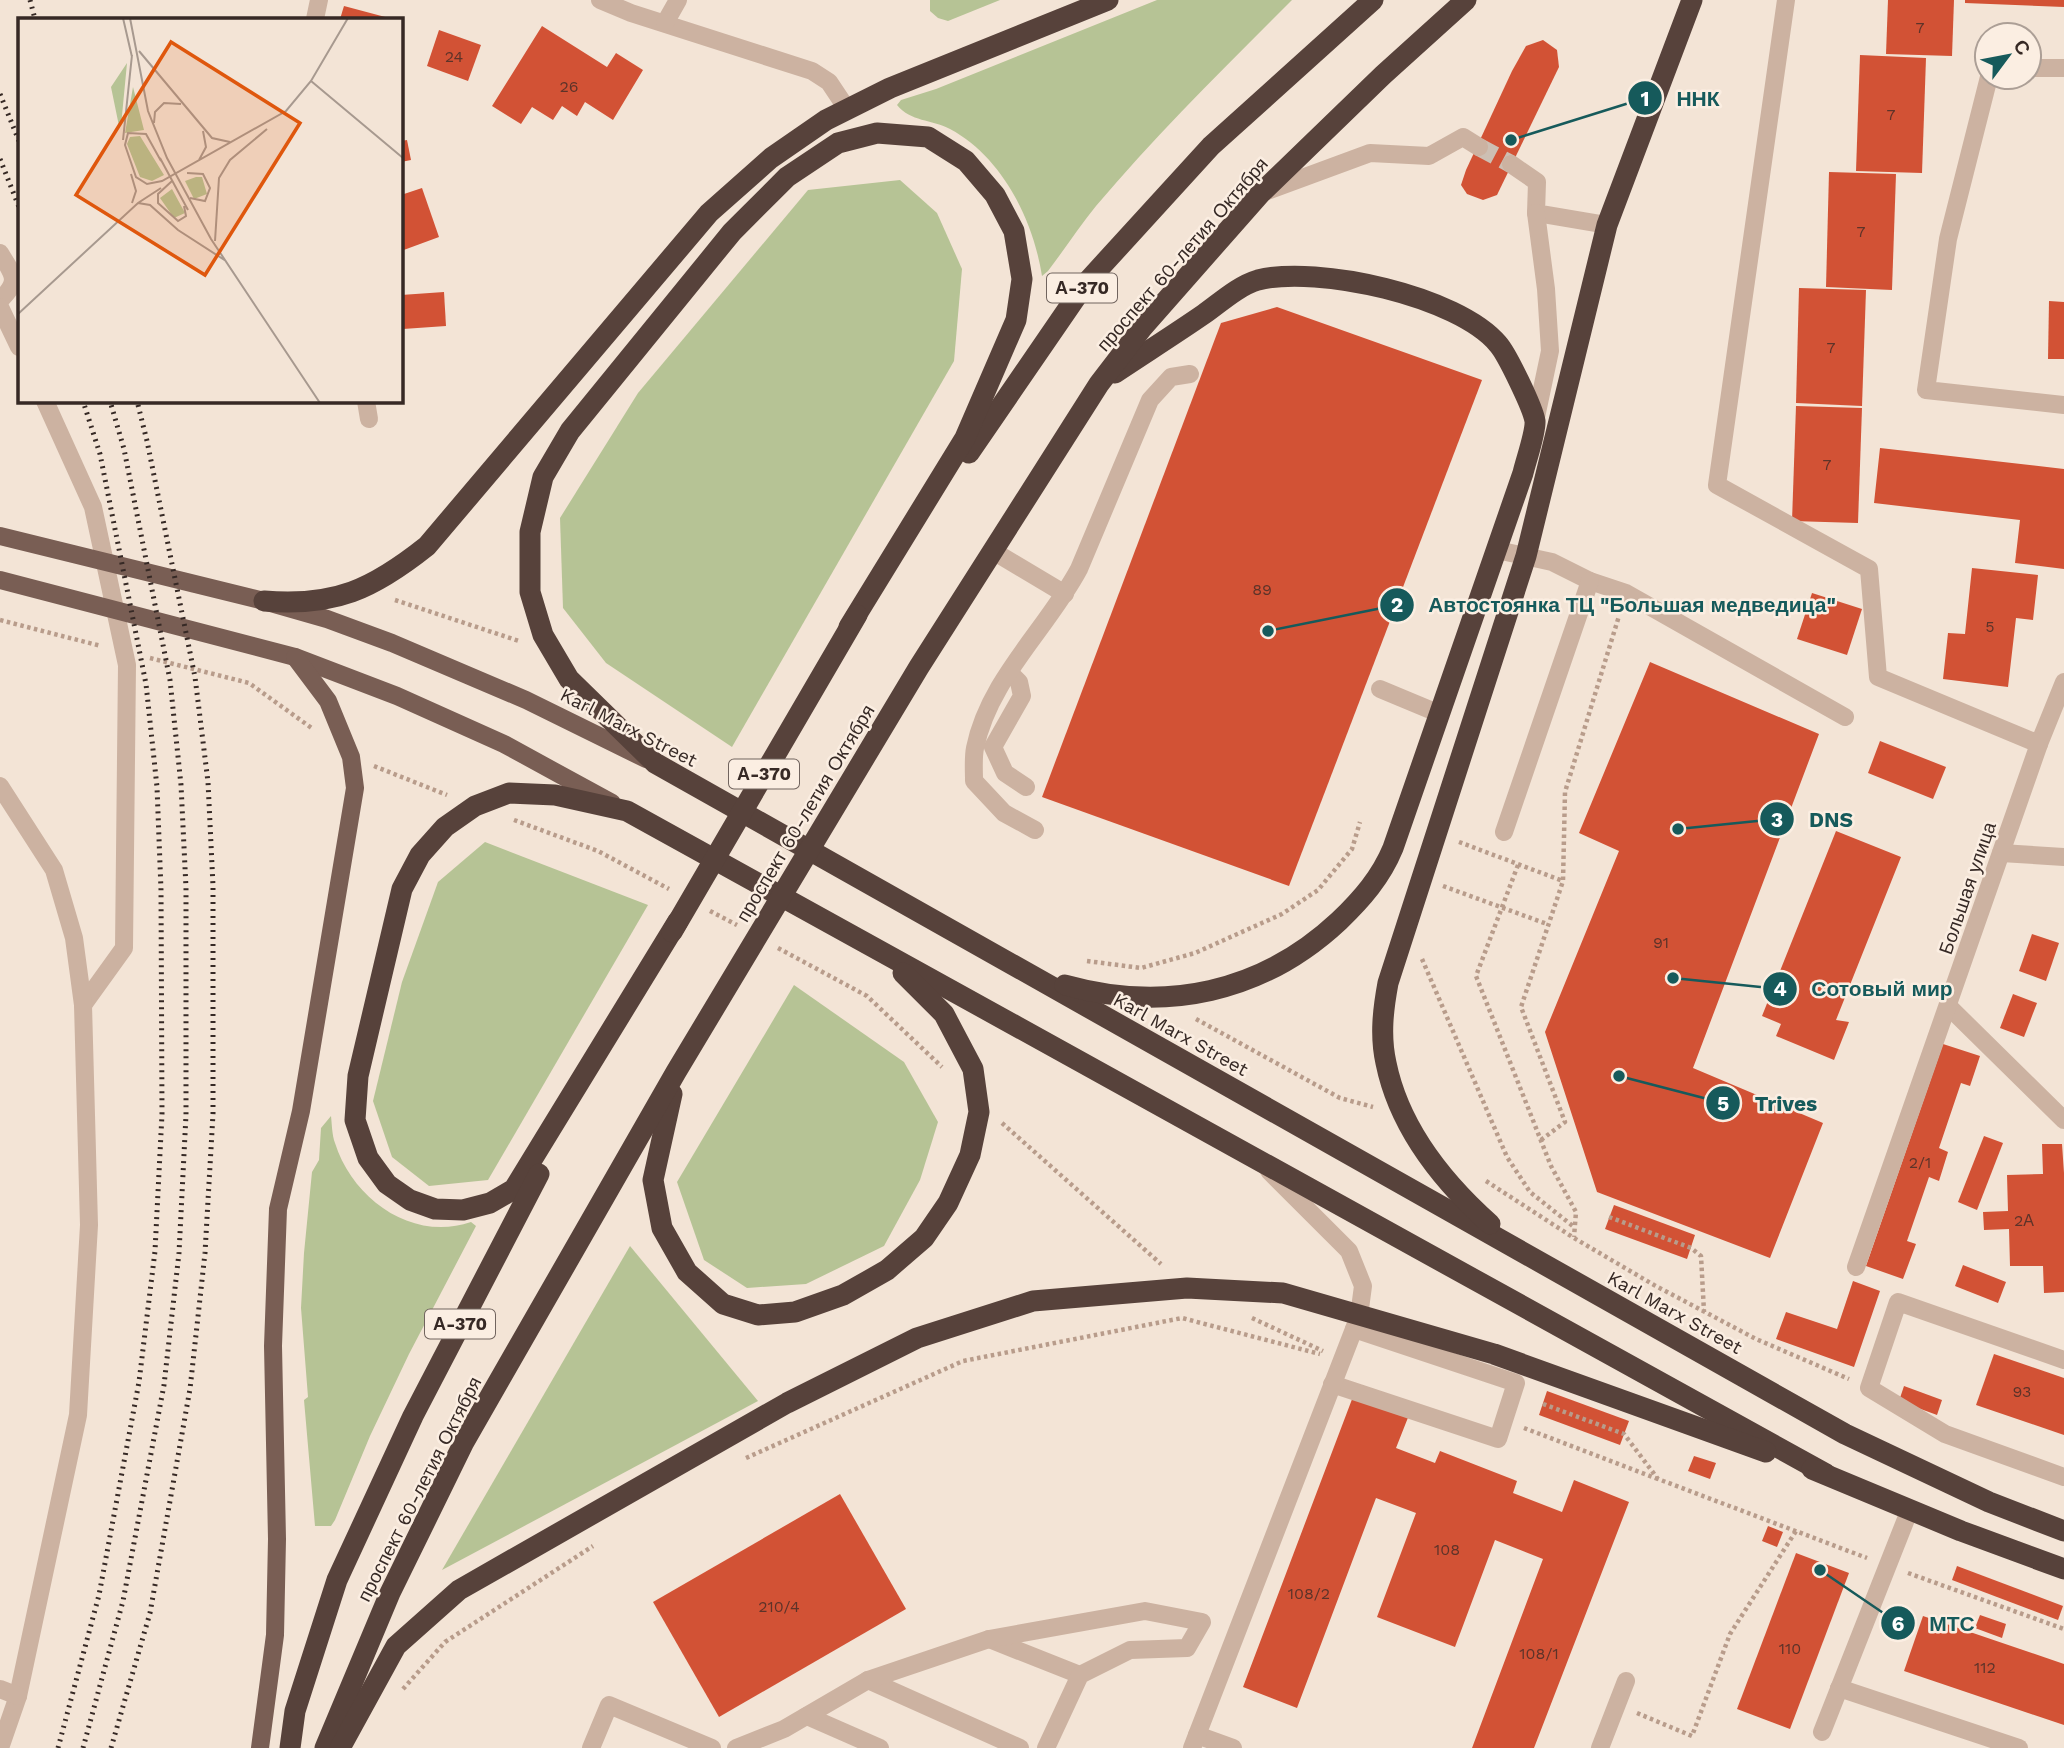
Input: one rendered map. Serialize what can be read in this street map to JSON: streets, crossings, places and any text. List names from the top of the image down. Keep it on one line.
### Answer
{"streets":{"highway":["проспект 60-летия Октября","А-370","Karl Marx Street"],"street":["Большая улица"]},"places":["ННК","Автостоянка ТЦ \"Большая медведица\"","DNS","Сотовый мир","Trives","МТС"],"house_numbers":["7","24","26","7","7","7","7","89","5","91","2/1","2А","93","108","108/2","210/4","110","108/1","112"],"north":"top right"}
